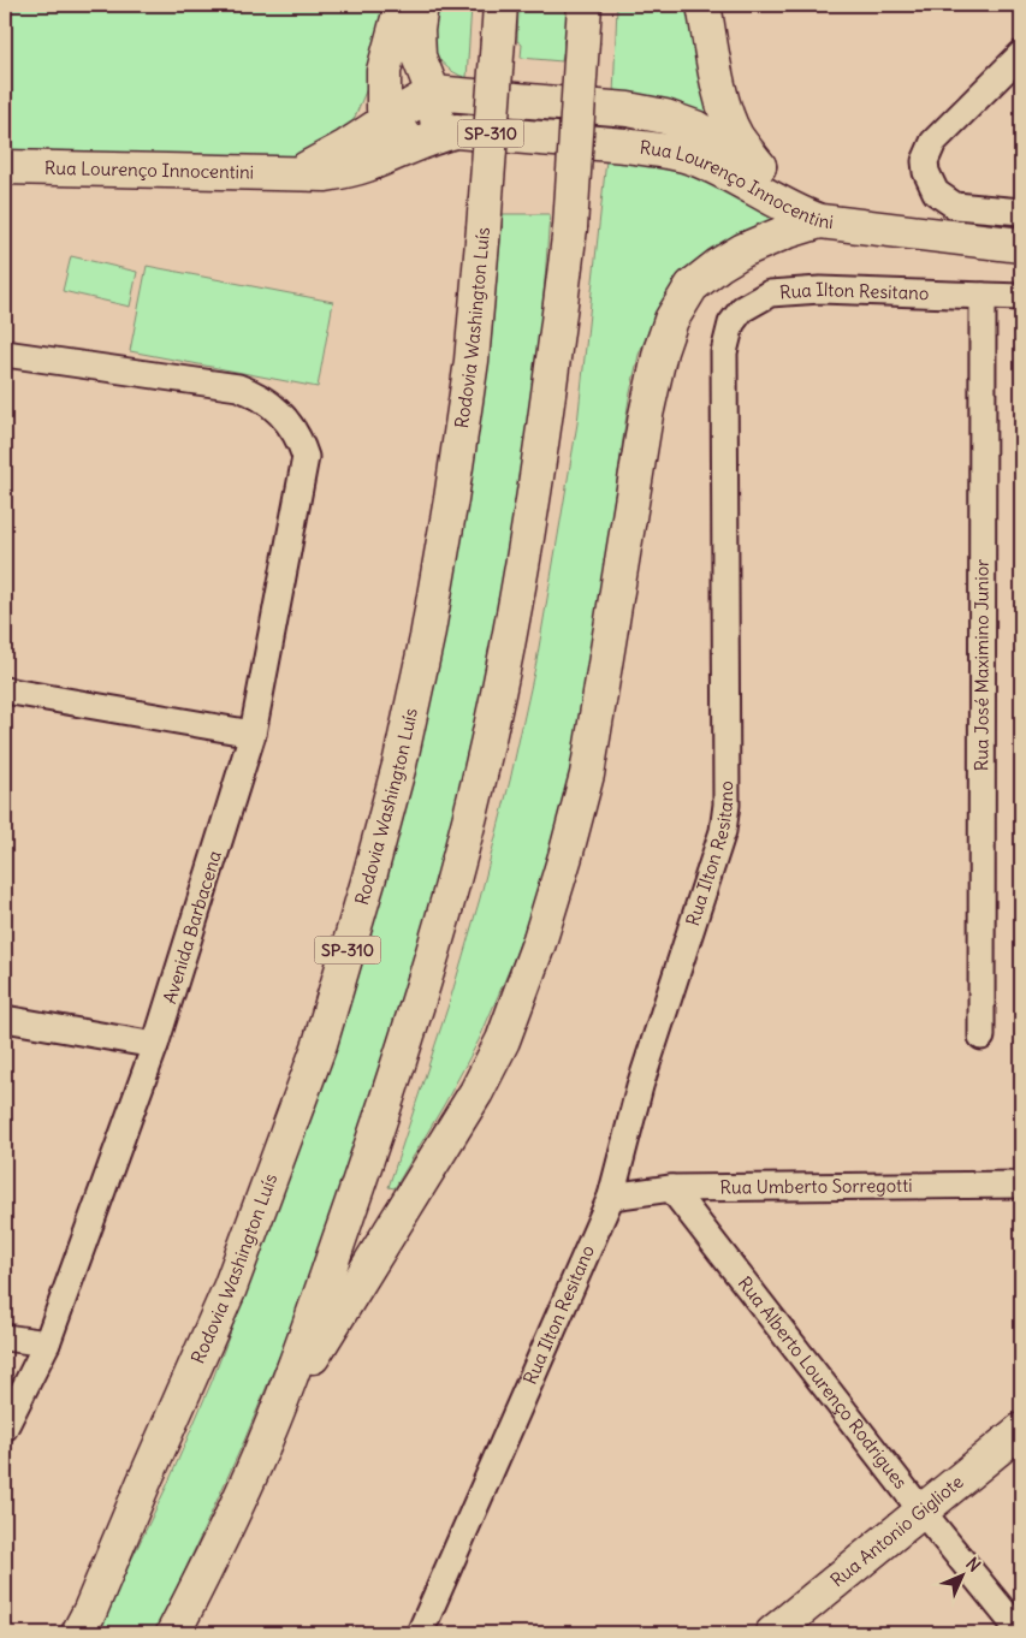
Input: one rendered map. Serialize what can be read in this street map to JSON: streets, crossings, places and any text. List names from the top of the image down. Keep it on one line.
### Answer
{"streets":{"main road":["SP-310","Rua Lourenço Innocentini","Rodovia Washington Luís","Rua Antonio Gigliote"],"street":["Rua Ilton Resitano","Rua José Maximino Junior","Avenida Barbacena","Rua Umberto Sorregotti","Rua Alberto Lourenço Rodrigues"]},"crossings":[["Rua Ilton Resitano","Rua José Maximino Junior"],["Rua Ilton Resitano","Rua Umberto Sorregotti"],["Rua Umberto Sorregotti","Rua Alberto Lourenço Rodrigues"],["Rua Alberto Lourenço Rodrigues","Rua Antonio Gigliote"]],"north":"top right"}
